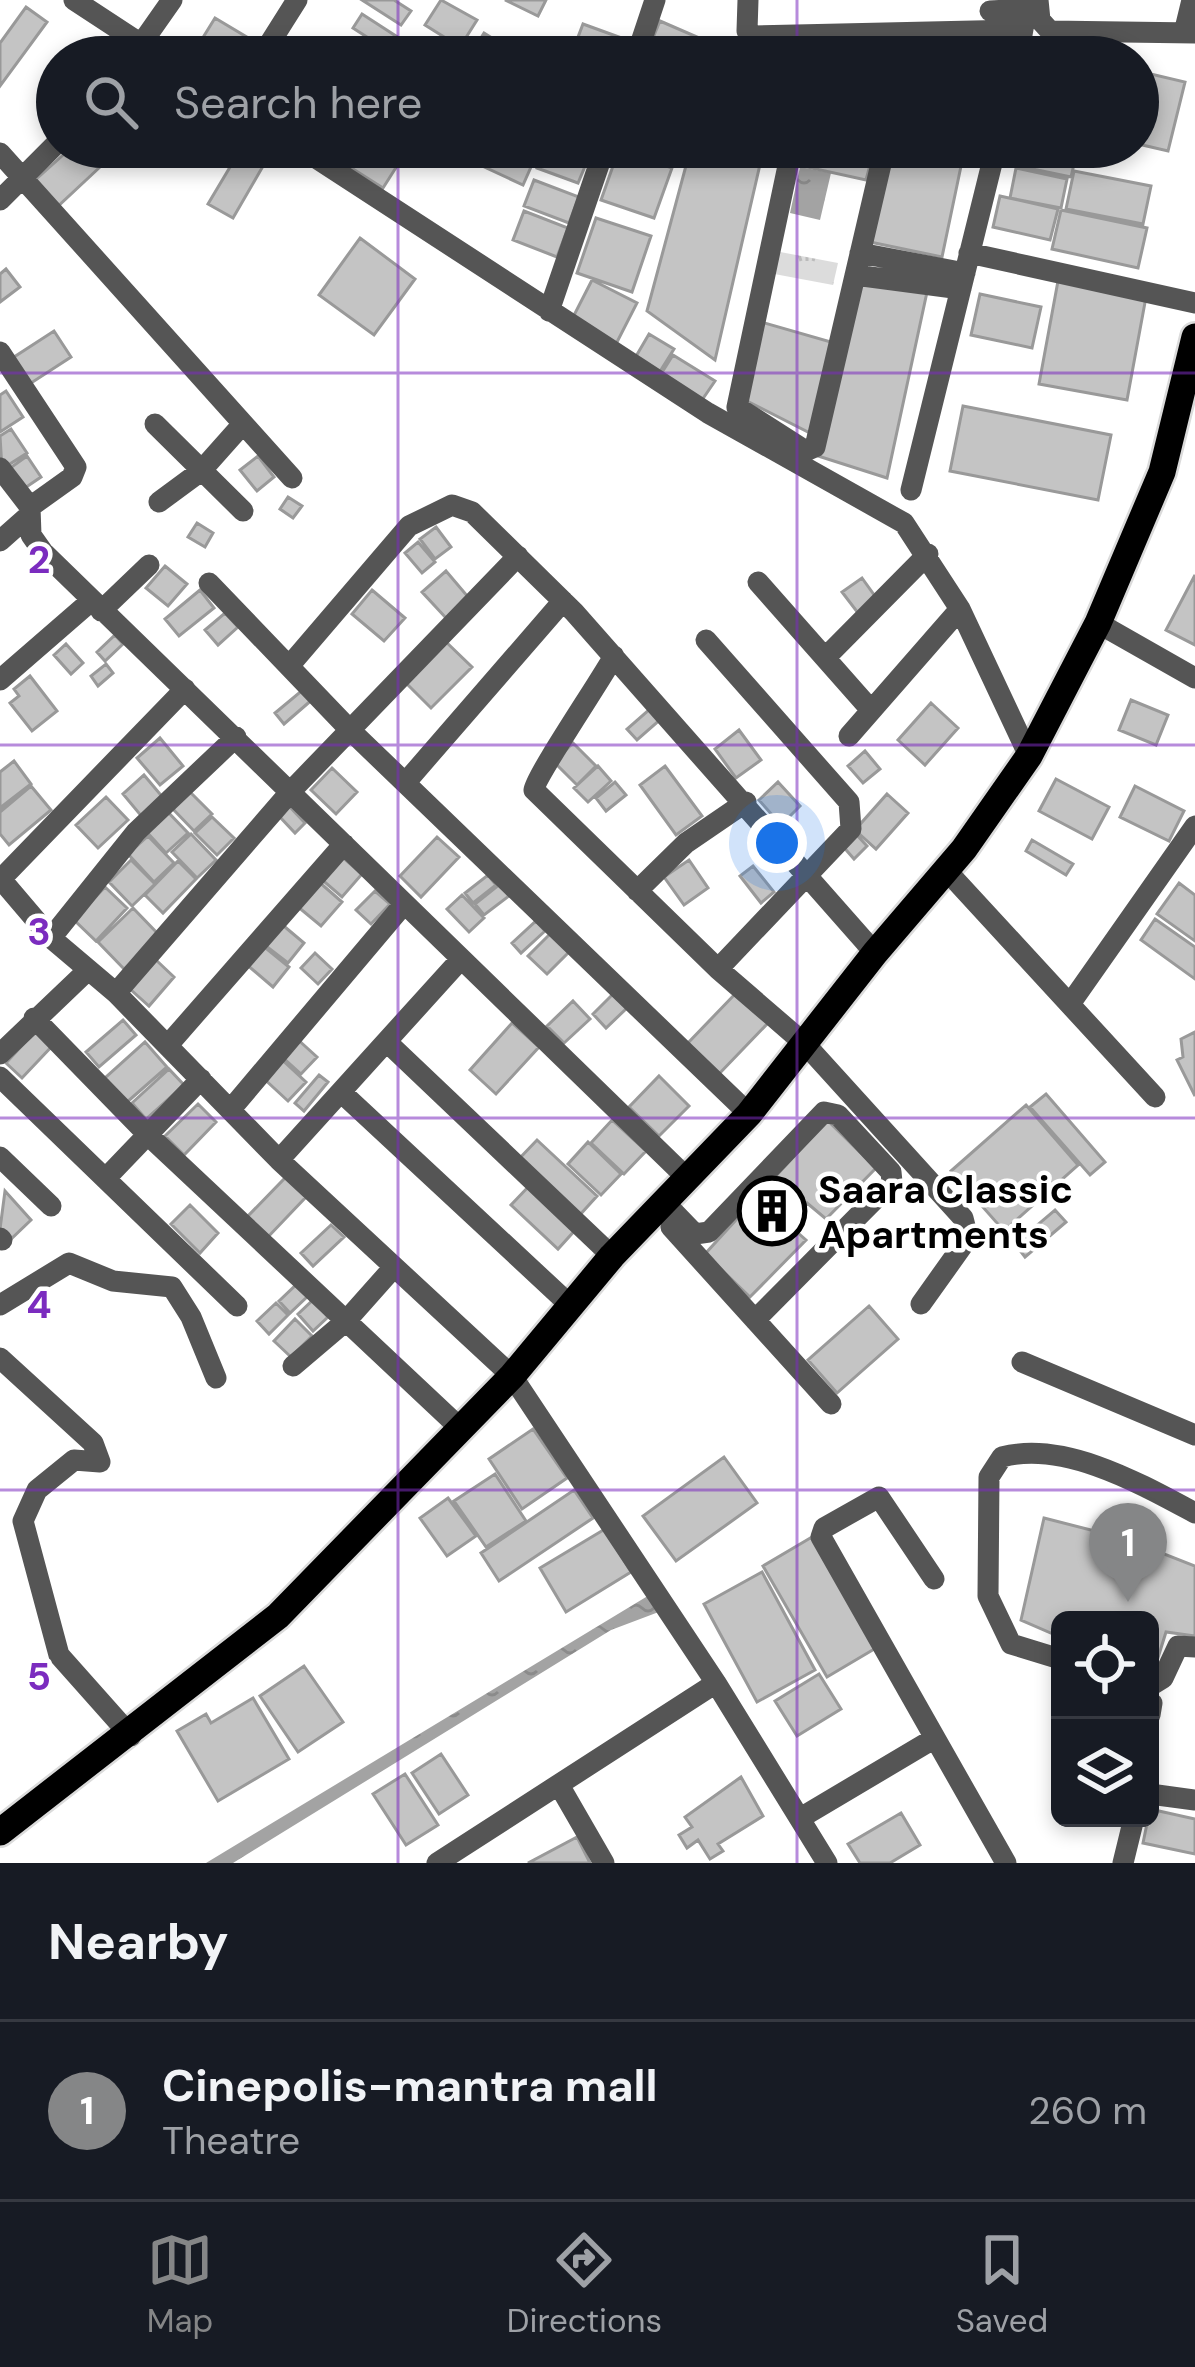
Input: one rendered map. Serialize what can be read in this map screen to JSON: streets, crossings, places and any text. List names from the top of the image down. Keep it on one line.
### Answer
{"places":{"building":["Saara Classic Apartments"]},"page":{"search":"Search here","pins":"1","heading":"Nearby","list":[{"mark":"1","name":"Cinepolis-mantra mall","note":"Theatre","value":"260 m"}],"nav":["Map","Directions","Saved"]},"grid":{"rows":["2","3","4","5"]}}
